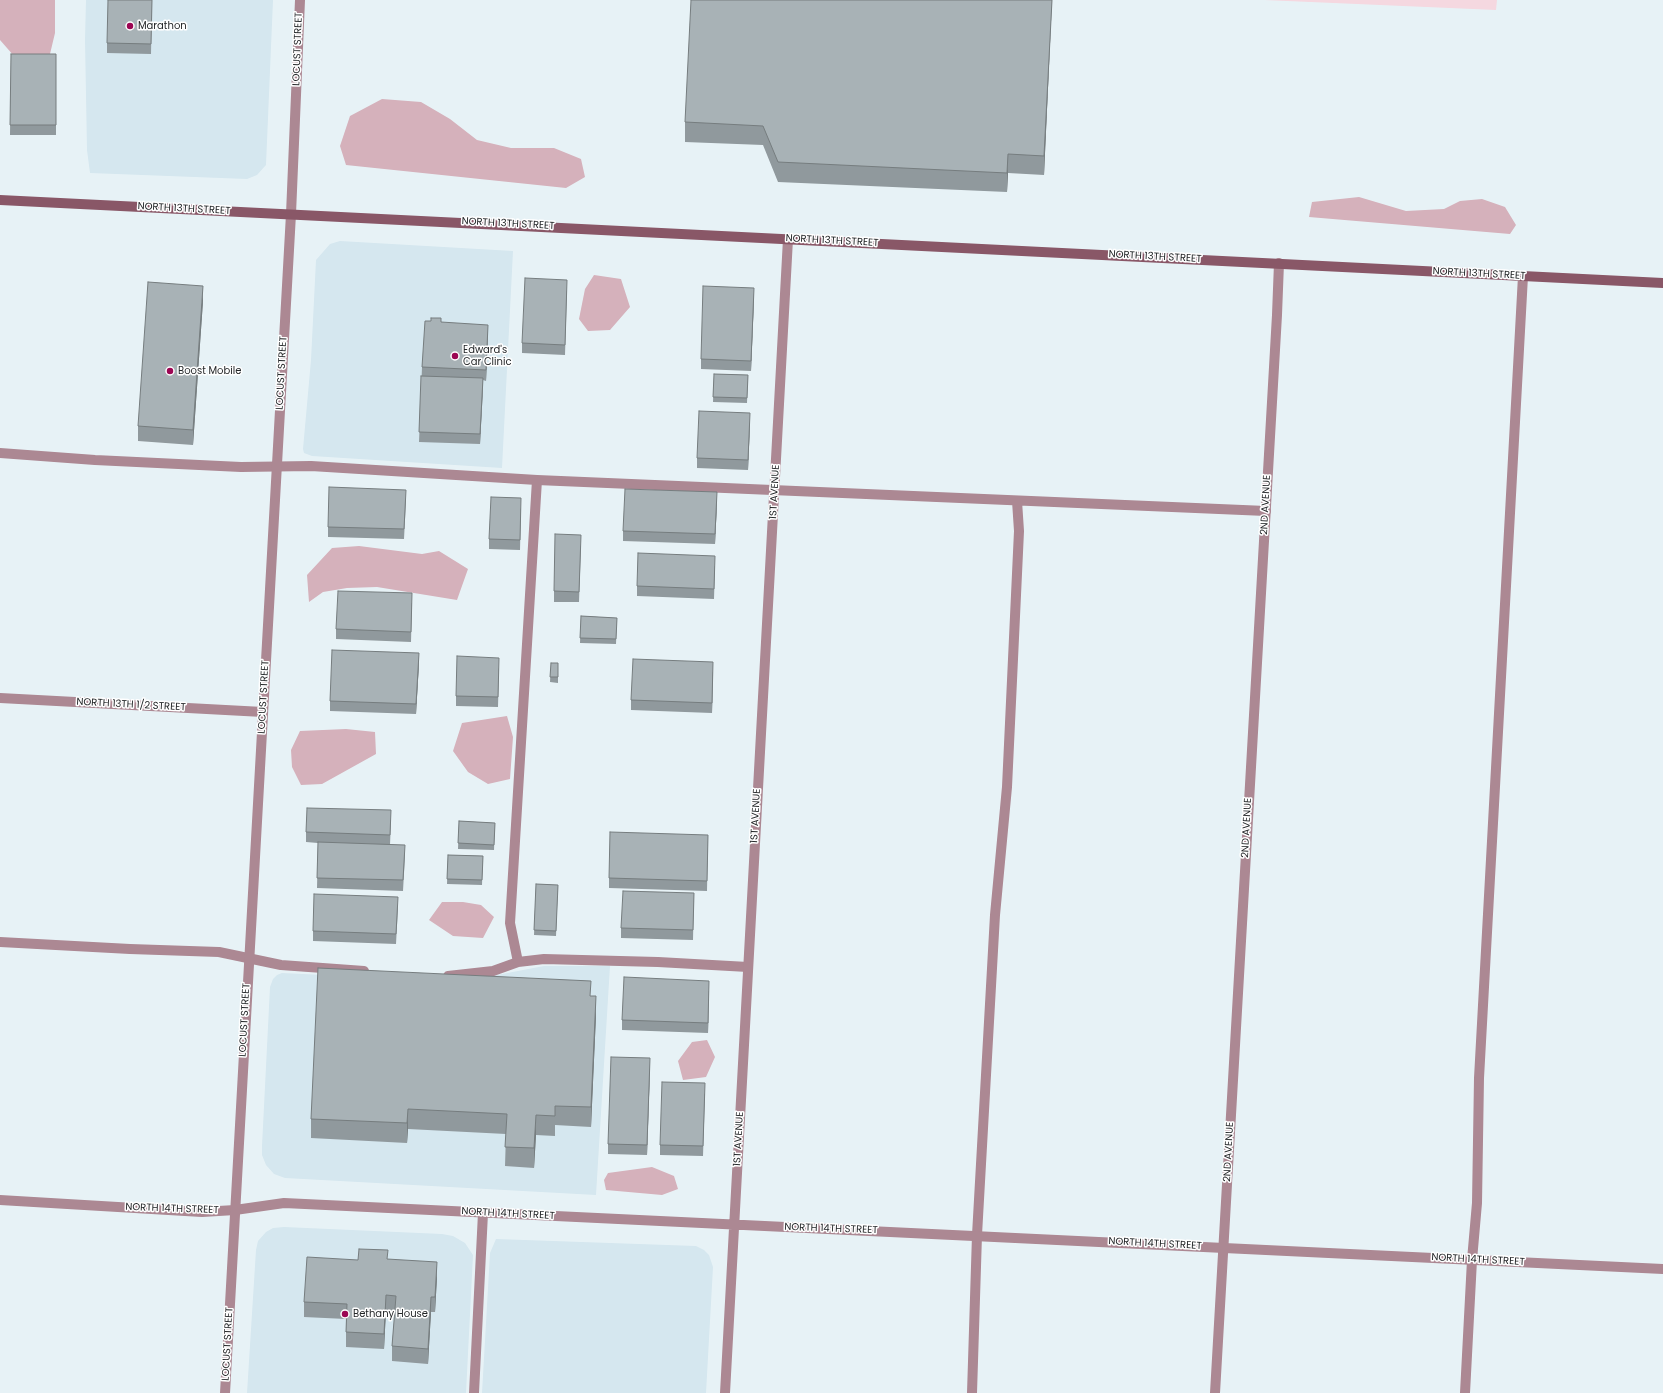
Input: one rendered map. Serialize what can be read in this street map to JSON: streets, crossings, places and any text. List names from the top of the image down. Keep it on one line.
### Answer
{"streets":{"main road":["NORTH 13TH STREET"],"street":["LOCUST STREET","1ST AVENUE","2ND AVENUE","NORTH 13TH 1/2 STREET","NORTH 14TH STREET"]},"crossings":[["LOCUST STREET","NORTH 13TH STREET"],["LOCUST STREET","NORTH 13TH 1/2 STREET"],["LOCUST STREET","NORTH 14TH STREET"],["NORTH 13TH STREET","1ST AVENUE"],["NORTH 13TH STREET","2ND AVENUE"],["1ST AVENUE","NORTH 14TH STREET"],["2ND AVENUE","NORTH 14TH STREET"]],"places":["Marathon","Edward's Car Clinic","Boost Mobile","Bethany House"]}
